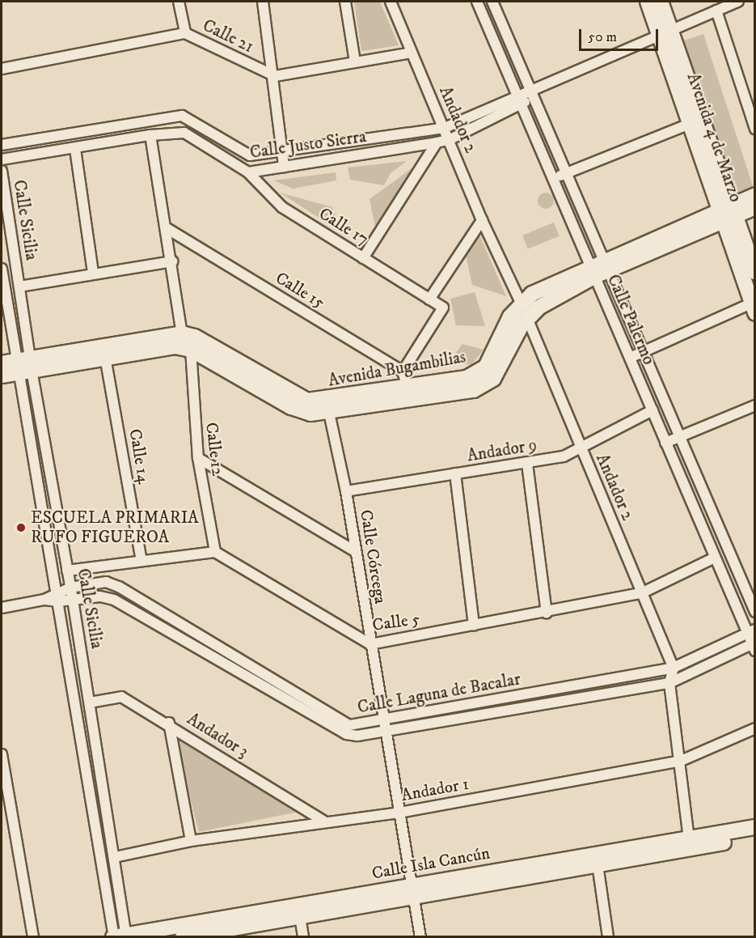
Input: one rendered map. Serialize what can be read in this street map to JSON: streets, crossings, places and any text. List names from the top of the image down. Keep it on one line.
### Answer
{"streets":{"main road":["Avenida 4 de Marzo","Avenida Bugambilias","Calle Isla Cancún"],"street":["Calle 21","Andador 2","Calle Justo Sierra","Calle Sicilia","Calle 17","Calle 15","Calle Palermo","Calle 12","Andador 9","Calle 14","Calle Córcega","Calle 5","Calle Laguna de Bacalar","Andador 3","Andador 1"]},"crossings":[["Andador 2","Calle Justo Sierra"],["Andador 2","Avenida Bugambilias"],["Andador 2","Andador 9"],["Andador 2","Calle 5"],["Andador 2","Calle Laguna de Bacalar"],["Avenida 4 de Marzo","Calle Justo Sierra"],["Avenida 4 de Marzo","Avenida Bugambilias"],["Calle Justo Sierra","Calle 17"],["Calle Justo Sierra","Calle Palermo"],["Calle Sicilia","Avenida Bugambilias"],["Calle Sicilia","Calle Laguna de Bacalar"],["Calle Sicilia","Andador 3"],["Calle Sicilia","Andador 1"],["Calle Sicilia","Calle Isla Cancún"],["Calle 17","Calle 15"],["Calle Palermo","Avenida Bugambilias"],["Calle Palermo","Andador 9"],["Calle Palermo","Calle 5"],["Calle Palermo","Calle Laguna de Bacalar"],["Avenida Bugambilias","Calle 12"],["Avenida Bugambilias","Calle 14"],["Avenida Bugambilias","Calle Córcega"],["Calle 12","Calle 5"],["Andador 9","Calle Córcega"],["Calle Córcega","Calle 5"],["Calle Córcega","Calle Laguna de Bacalar"],["Calle Córcega","Andador 1"],["Calle Córcega","Calle Isla Cancún"],["Andador 3","Andador 1"]],"places":["ESCUELA PRIMARIA RUFO FIGUEROA"],"scale_bar":"50 m"}
